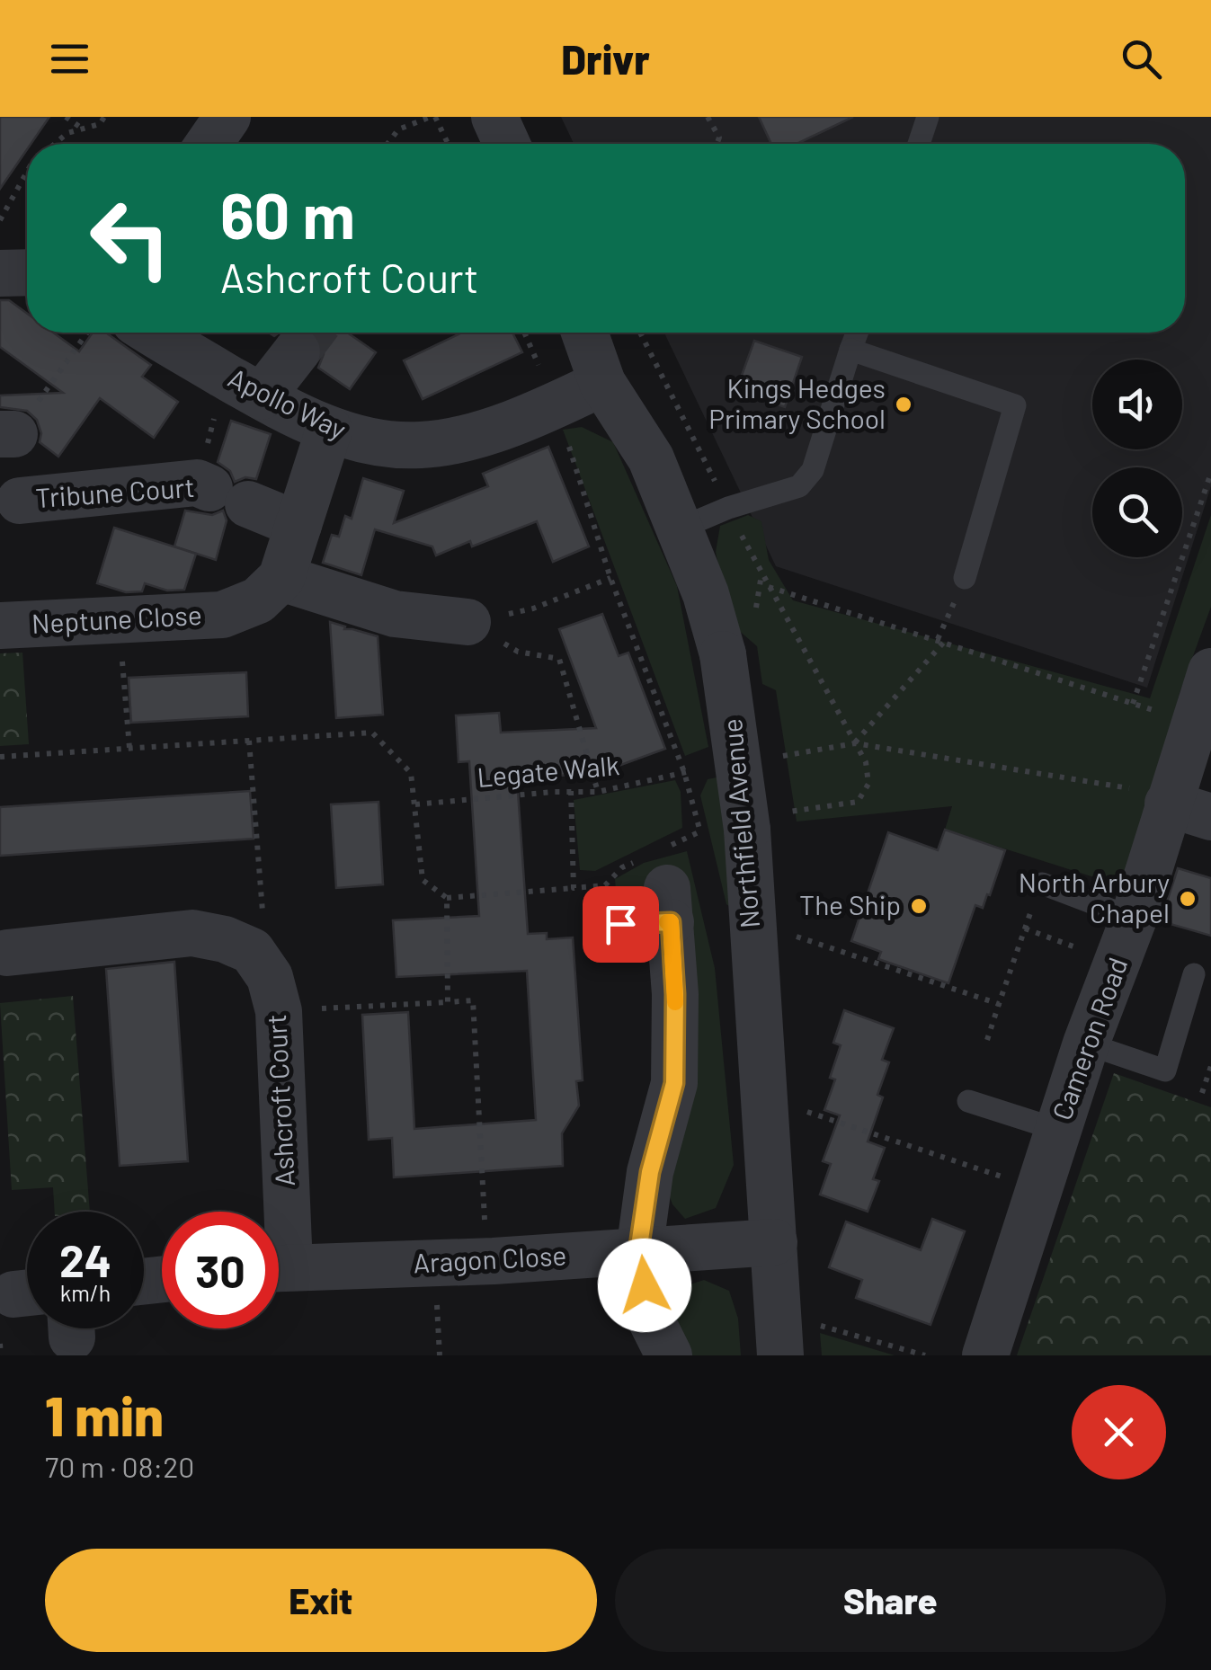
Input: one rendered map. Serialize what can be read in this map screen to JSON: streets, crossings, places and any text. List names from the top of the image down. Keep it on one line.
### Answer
{"streets":{"street":["Apollo Way","Tribune Court","Neptune Close","Northfield Avenue","Cameron Road","Ashcroft Court","Aragon Close"],"path":["Legate Walk"]},"crossings":[["Apollo Way","Northfield Avenue"],["Northfield Avenue","Aragon Close"]],"places":["Kings Hedges Primary School","North Arbury Chapel","The Ship"],"page":{"header":"Drivr","turn":["60 m","Ashcroft Court"],"speed":"24 km/h","limit":"30","heading":["1 min","70 m · 08:20"],"buttons":["Exit","Share"]}}
